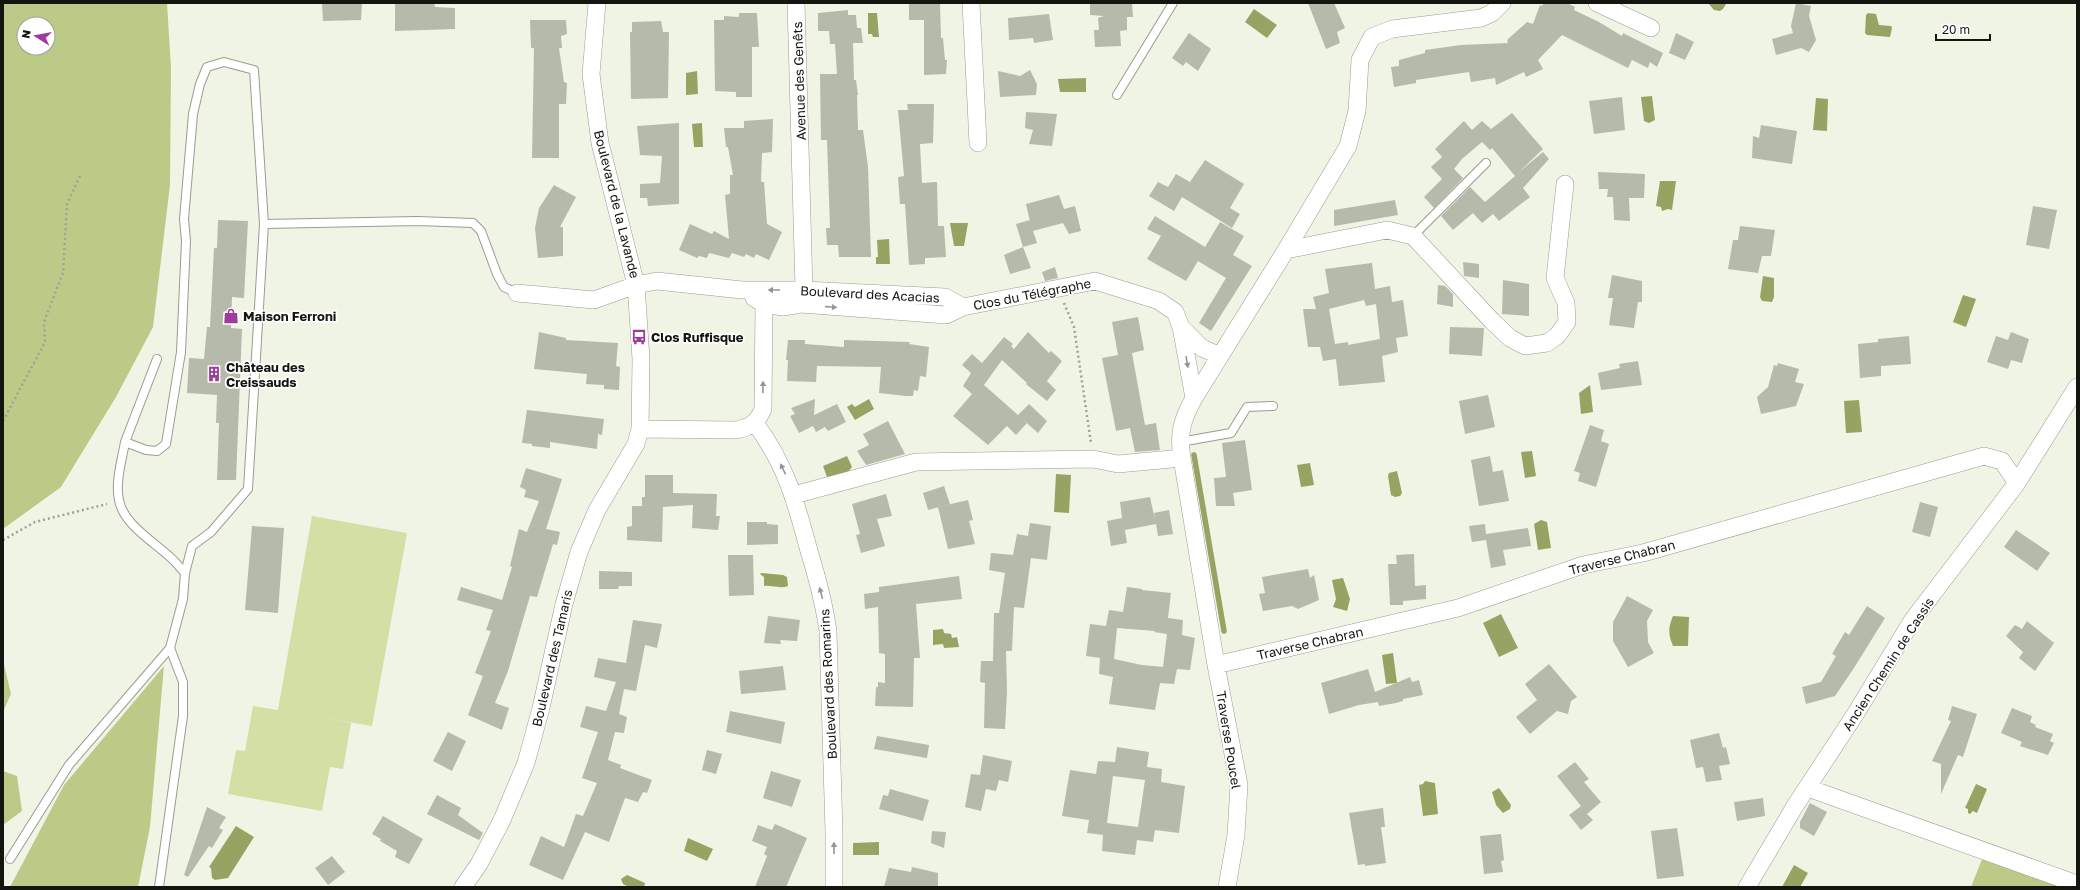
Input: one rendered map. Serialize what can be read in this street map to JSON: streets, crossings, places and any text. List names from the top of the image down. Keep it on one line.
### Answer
{"streets":{"street":["Avenue des Genêts","Boulevard de la Lavande","Boulevard des Acacias","Clos du Télégraphe","Traverse Chabran","Boulevard des Tamaris","Ancien Chemin de Cassis","Boulevard des Romarins","Traverse Poucel"]},"crossings":[["Avenue des Genêts","Boulevard des Acacias"],["Boulevard de la Lavande","Boulevard des Acacias"],["Boulevard de la Lavande","Boulevard des Tamaris"],["Boulevard des Acacias","Clos du Télégraphe"],["Clos du Télégraphe","Traverse Poucel"],["Traverse Chabran","Ancien Chemin de Cassis"],["Traverse Chabran","Traverse Poucel"]],"one_way":["Boulevard des Romarins"],"places":{"shop":["Maison Ferroni"],"bus stop":["Clos Ruffisque"],"building":["Château des Creissauds"]},"scale_bar":"20 m","north":"left"}
